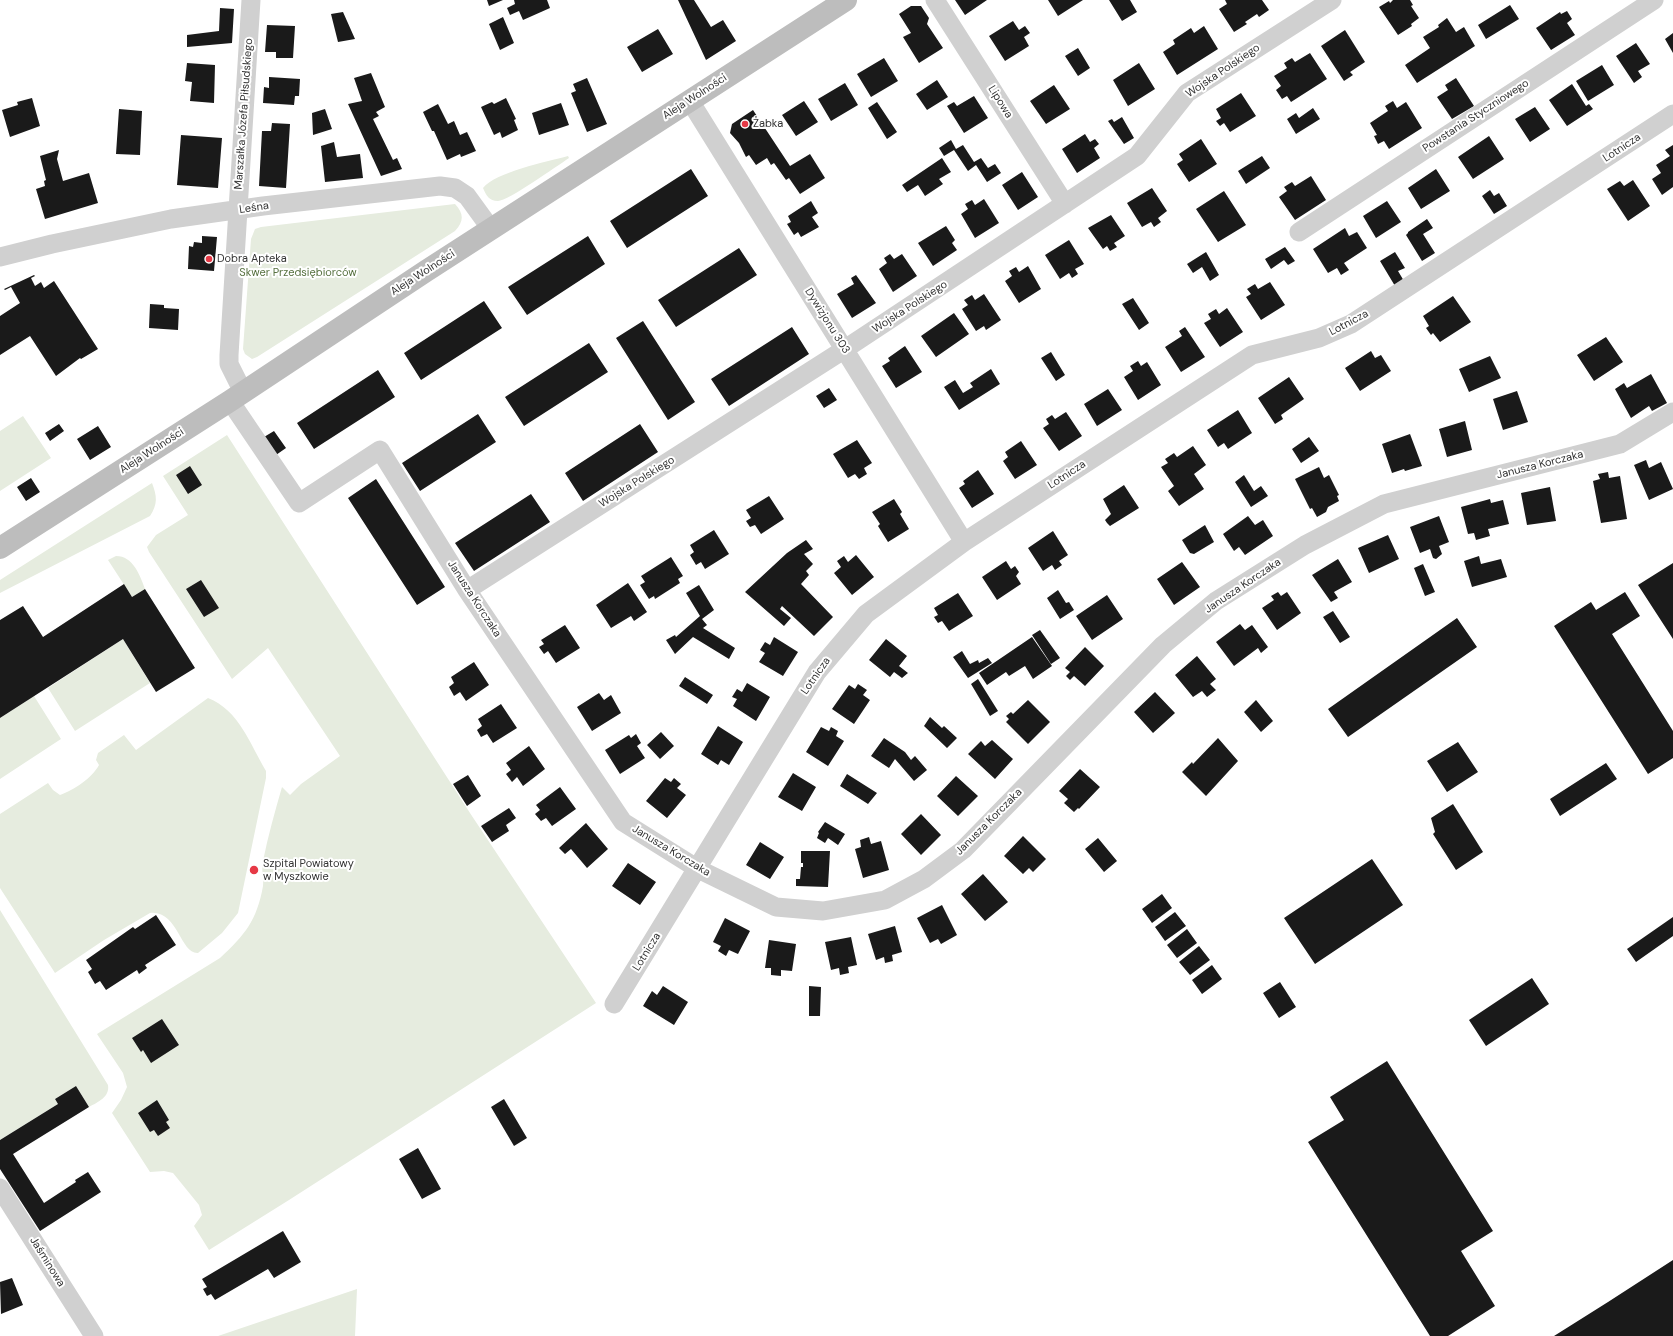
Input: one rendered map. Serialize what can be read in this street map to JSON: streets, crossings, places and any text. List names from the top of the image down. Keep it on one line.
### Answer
{"streets":{"street":["Wojska Polskiego","Aleja Wolności","Lipowa","Marszałka Józefa Piłsudskiego","Powstania Styczniowego","Lotnicza","Leśna","Dywizjonu 303","Janusza Korczaka","Jaśminowa"]},"crossings":[["Wojska Polskiego","Lipowa"],["Wojska Polskiego","Dywizjonu 303"],["Wojska Polskiego","Janusza Korczaka"],["Aleja Wolności","Marszałka Józefa Piłsudskiego"],["Aleja Wolności","Leśna"],["Aleja Wolności","Dywizjonu 303"],["Aleja Wolności","Janusza Korczaka"],["Marszałka Józefa Piłsudskiego","Leśna"],["Marszałka Józefa Piłsudskiego","Janusza Korczaka"],["Lotnicza","Dywizjonu 303"],["Lotnicza","Janusza Korczaka"]],"parks":["Skwer Przedsiębiorców"],"places":["Żabka","Dobra Apteka","Szpital Powiatowy w Myszkowie"]}
